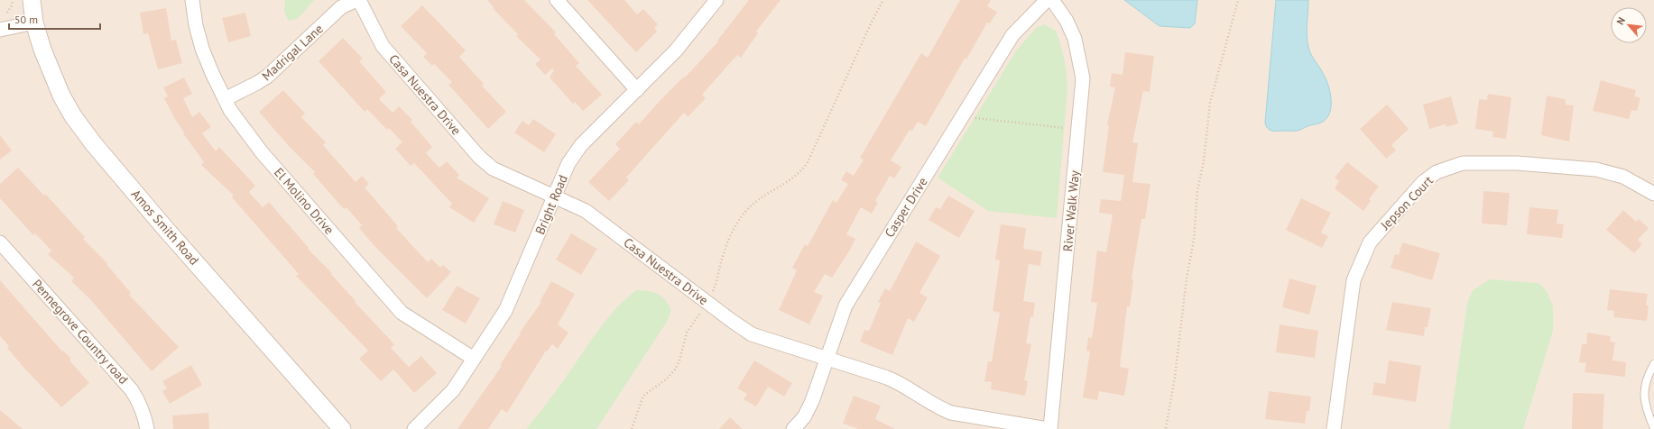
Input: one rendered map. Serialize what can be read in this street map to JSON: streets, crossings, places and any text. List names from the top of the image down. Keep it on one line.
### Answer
{"streets":{"street":["Madrigal Lane","Casa Nuestra Drive","El Molino Drive","Jepson Court","Bright Road","Casper Drive","River Walk Way","Amos Smith Road","Pennegrove Country road"]},"crossings":[["Madrigal Lane","El Molino Drive"],["Casa Nuestra Drive","Bright Road"],["Casa Nuestra Drive","Casper Drive"],["El Molino Drive","Bright Road"]],"scale_bar":"50 m","north":"top left"}
